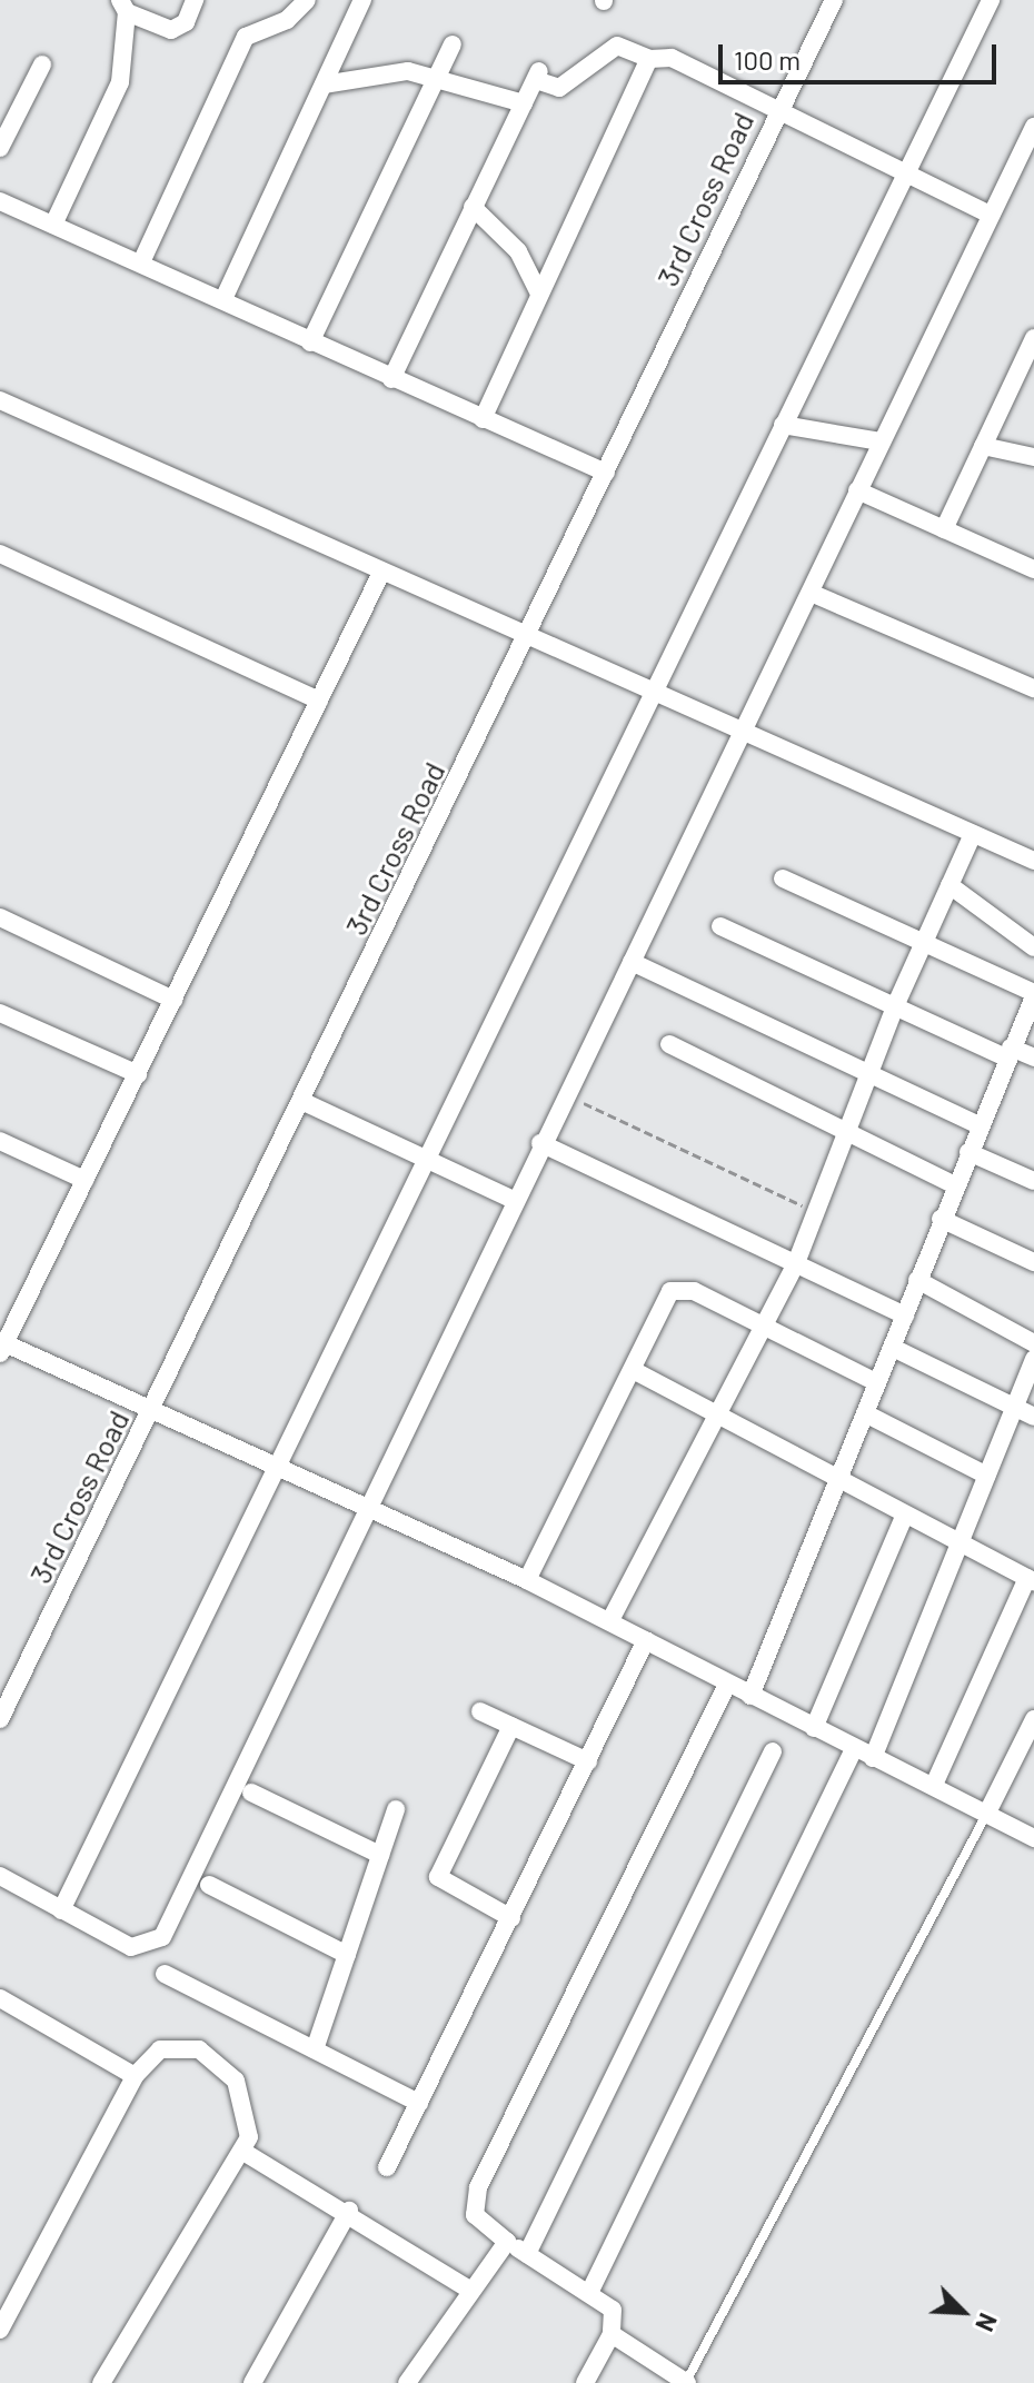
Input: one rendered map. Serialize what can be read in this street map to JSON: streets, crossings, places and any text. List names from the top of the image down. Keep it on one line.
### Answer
{"streets":{"street":["3rd Cross Road"]},"scale_bar":"100 m","north":"bottom right"}
